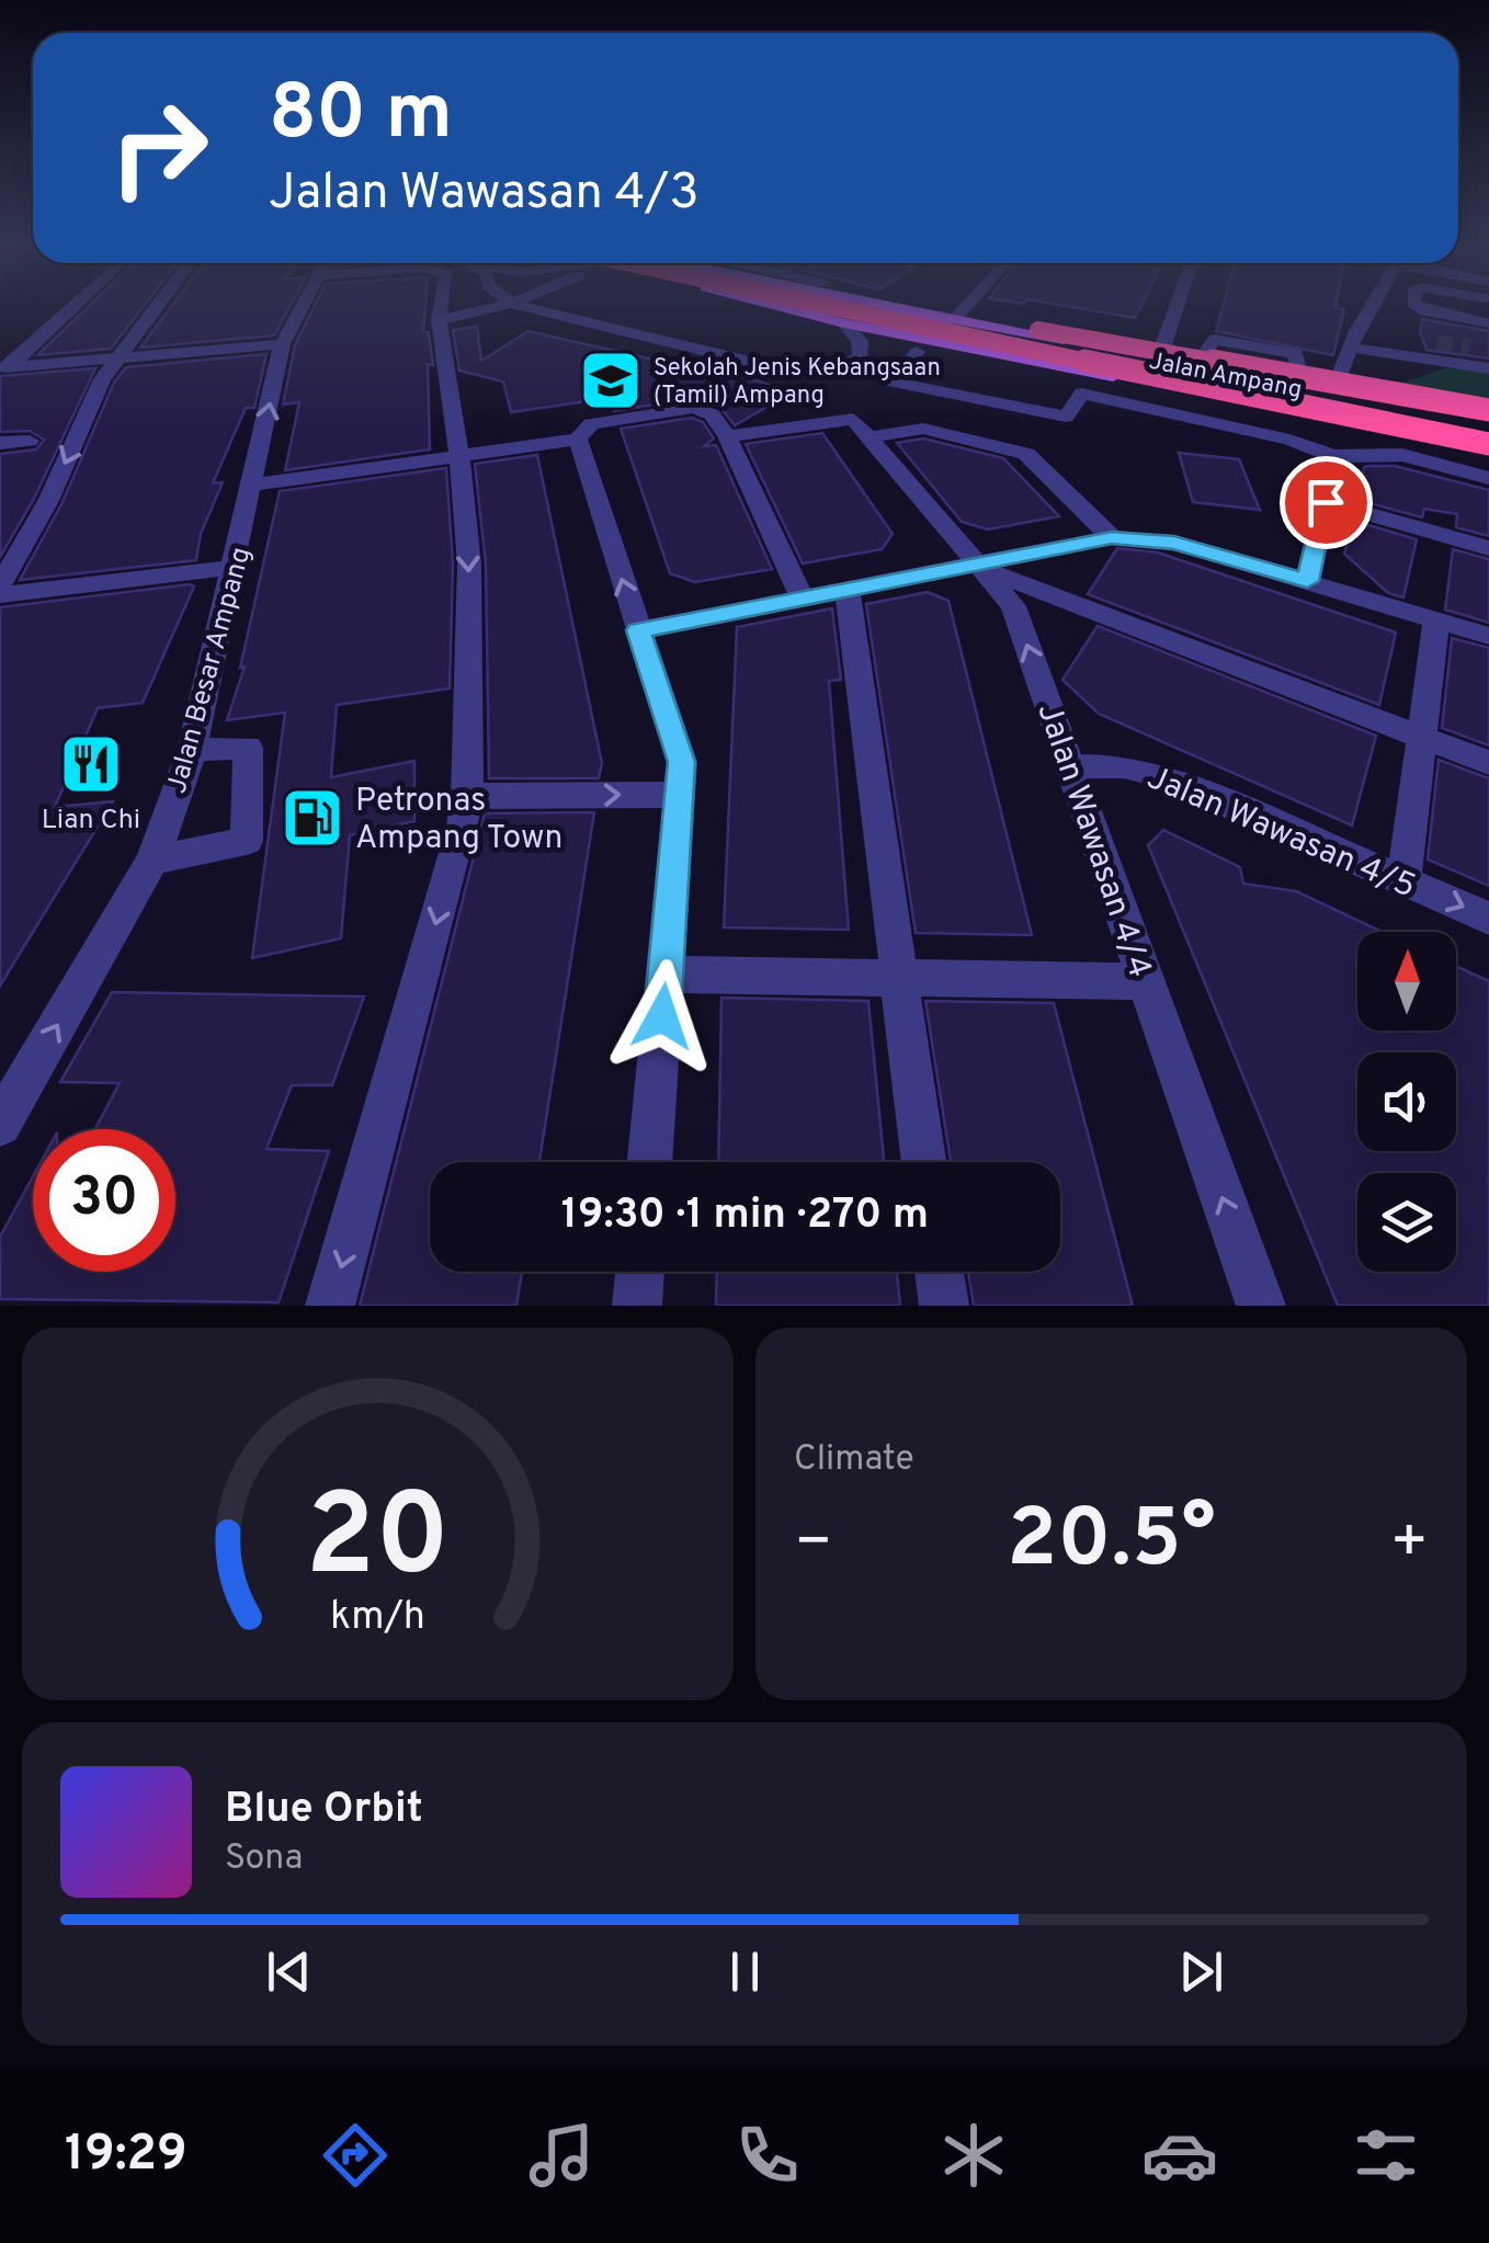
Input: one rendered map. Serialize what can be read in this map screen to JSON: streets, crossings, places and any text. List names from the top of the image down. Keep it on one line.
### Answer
{"streets":{"main road":["Jalan Ampang"],"street":["Jalan Besar Ampang","Jalan Wawasan 4/5","Jalan Wawasan 4/4"]},"crossings":[["Jalan Wawasan 4/5","Jalan Wawasan 4/4"]],"one_way":["Jalan Wawasan 4/4"],"places":{"school or university":["Sekolah Jenis Kebangsaan (Tamil) Ampang"],"restaurant":["Lian Chi"],"fuel station":["Petronas Ampang Town"]},"north":"top","page":{"turn":["80 m","Jalan Wawasan 4/3"],"limit":"30","trip":"19:30 · 1 min · 270 m","tile":"Climate","heat":["−","20.5°","+"],"song":["Blue Orbit","Sona"],"tabs":"19:29","gauge":["20","km/h"]}}
